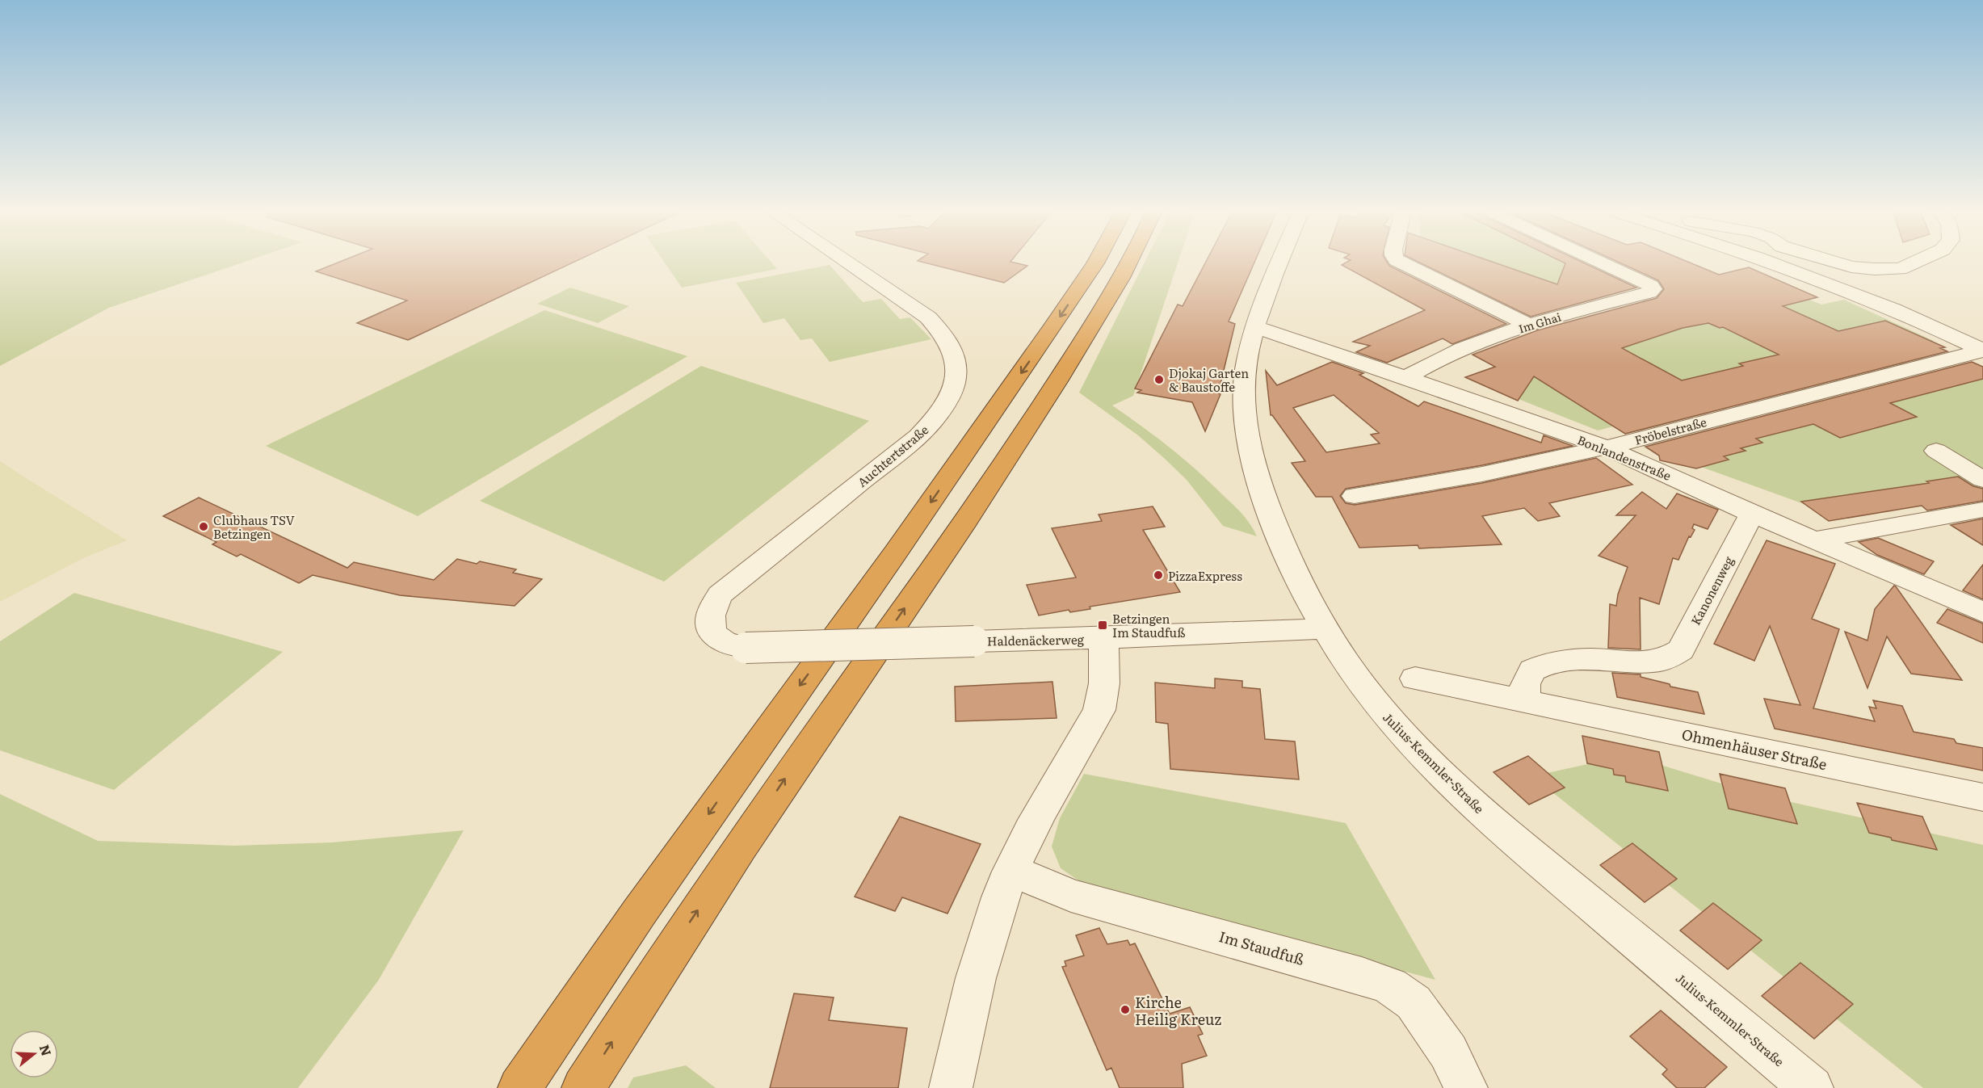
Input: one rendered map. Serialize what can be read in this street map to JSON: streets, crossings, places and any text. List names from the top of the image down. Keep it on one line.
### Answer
{"streets":{"street":["Im Ghai","Fröbelstraße","Auchtertstraße","Bonlandenstraße","Kanonenweg","Haldenäckerweg","Ohmenhäuser Straße","Julius-Kemmler-Straße","Im Staudfuß"]},"crossings":[["Im Ghai","Bonlandenstraße"],["Fröbelstraße","Bonlandenstraße"],["Auchtertstraße","Haldenäckerweg"],["Bonlandenstraße","Kanonenweg"],["Bonlandenstraße","Julius-Kemmler-Straße"],["Kanonenweg","Ohmenhäuser Straße"],["Haldenäckerweg","Julius-Kemmler-Straße"]],"places":{"other":["Djokaj Garten & Baustoffe","Clubhaus TSV Betzingen","PizzaExpress","Kirche Heilig Kreuz"],"transit":["Betzingen Im Staudfuß"]},"north":"right"}
